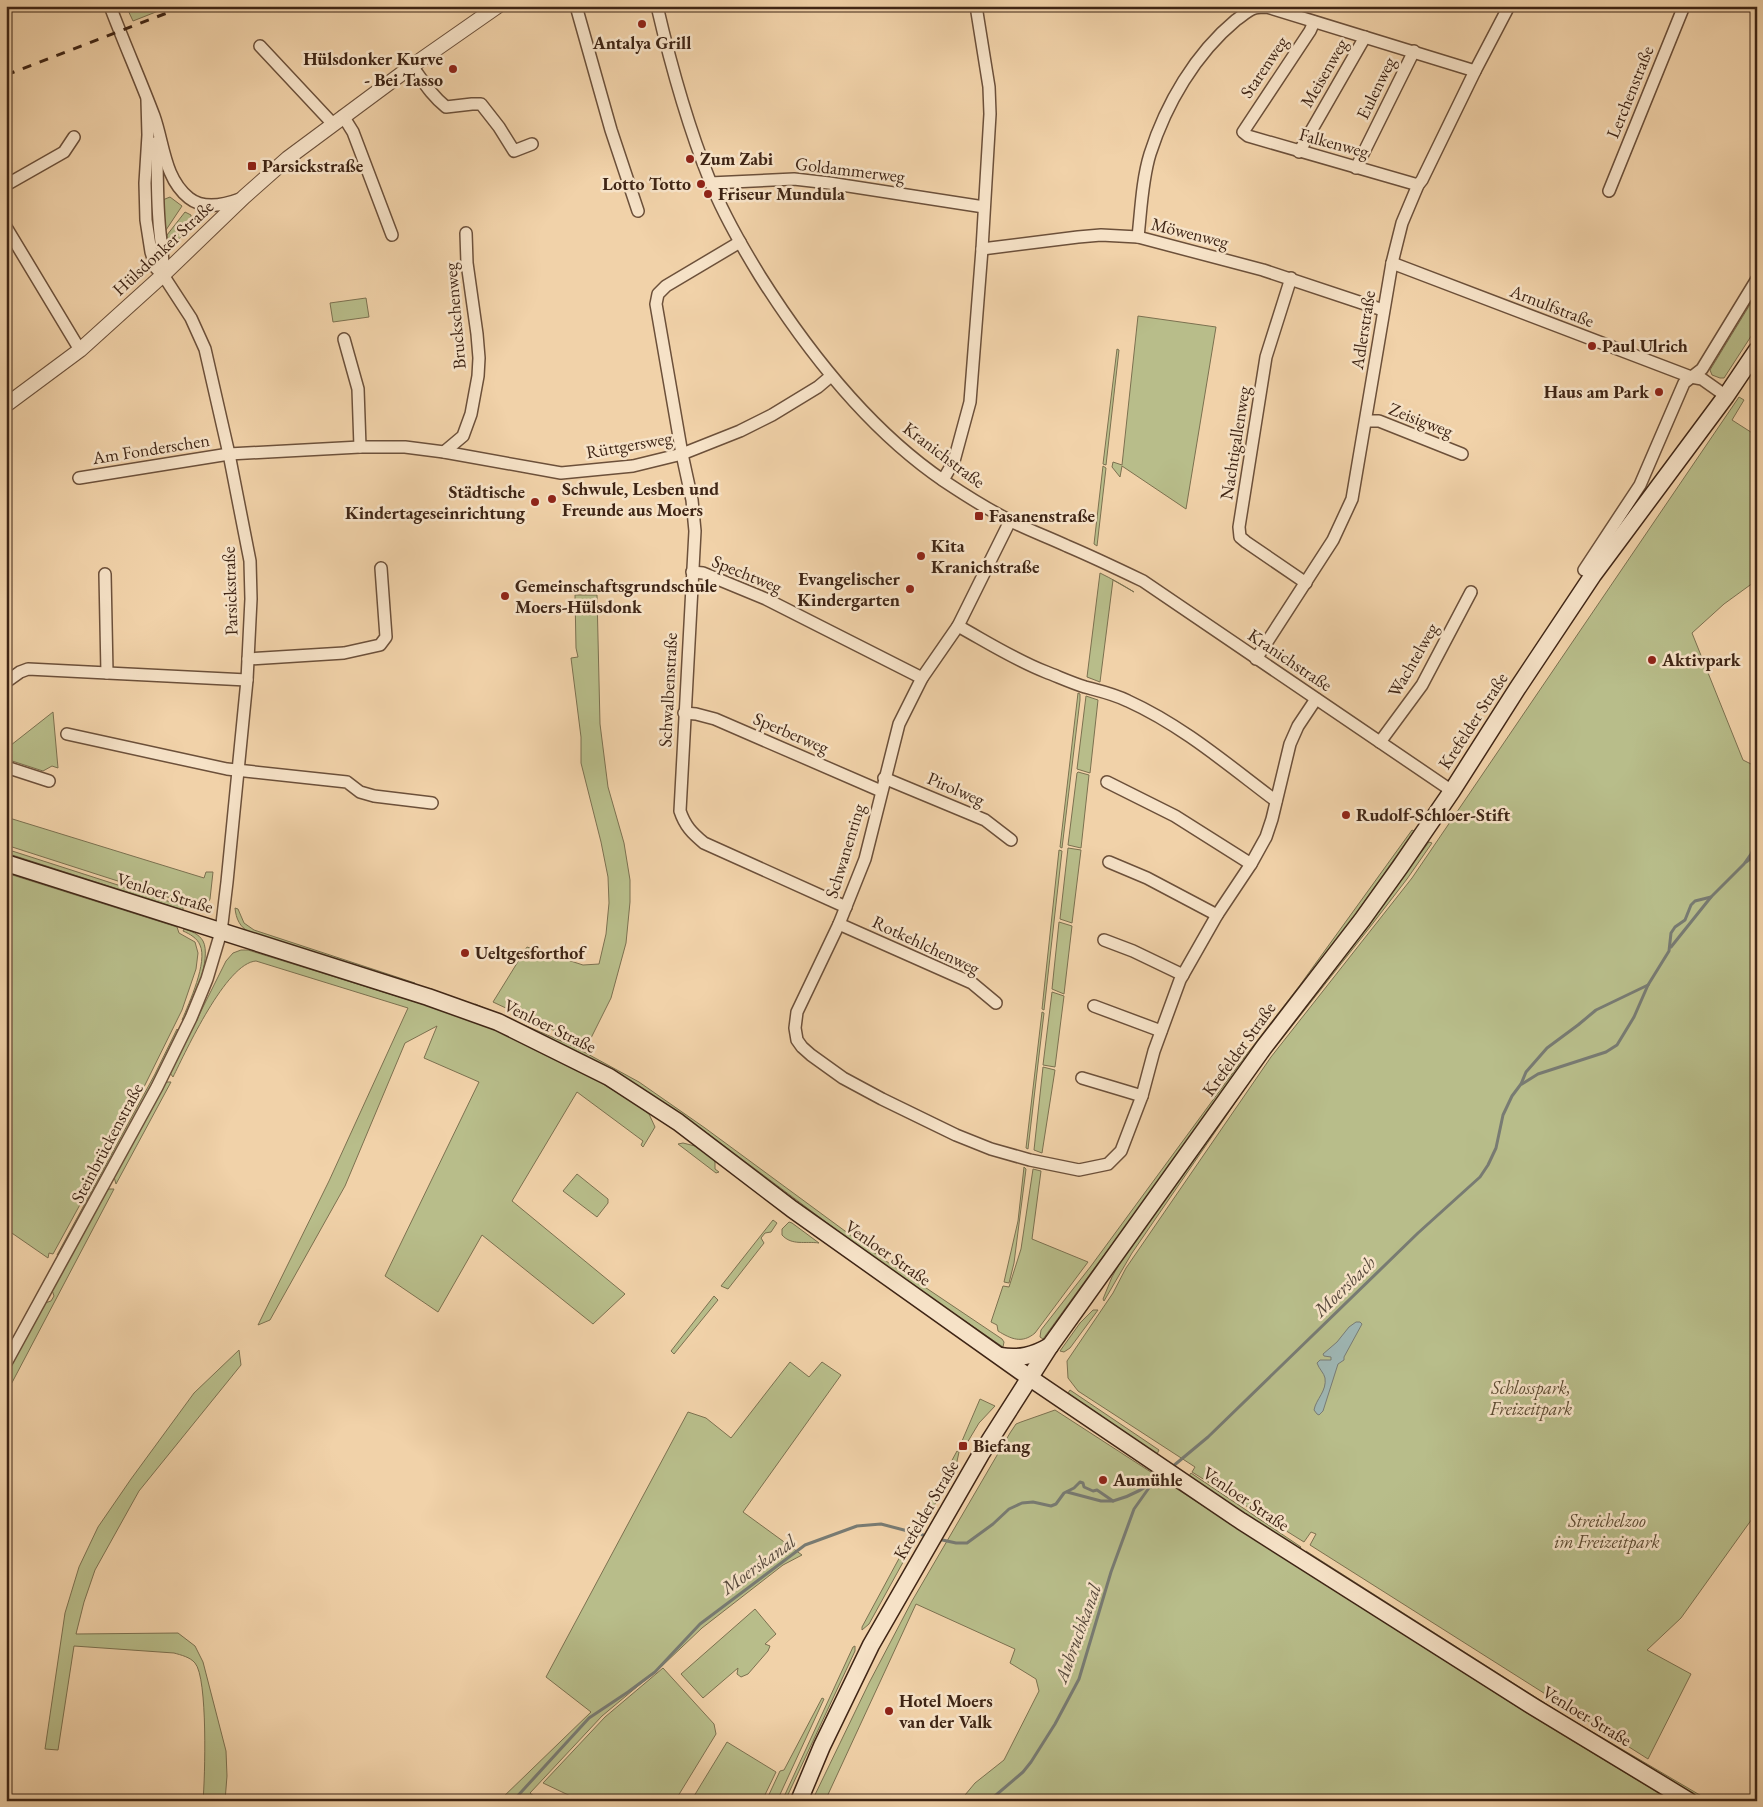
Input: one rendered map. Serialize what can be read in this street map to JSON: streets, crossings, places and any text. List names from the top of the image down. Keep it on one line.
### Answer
{"streets":{"main road":["Krefelder Straße","Venloer Straße"],"street":["Starenweg","Meisenweg","Eulenweg","Lerchenstraße","Falkenweg","Goldammerweg","Möwenweg","Hülsdonker Straße","Arnulfstraße","Bruckschenweg","Adlerstraße","Zeisigweg","Nachtigallenweg","Rüttgersweg","Am Fonderschen","Kranichstraße","Spechtweg","Parsickstraße","Wachtelweg","Schwalbenstraße","Sperberweg","Pirolweg","Schwanenring","Rotkehlchenweg","Steinbrückenstraße"]},"crossings":[["Starenweg","Falkenweg"],["Meisenweg","Falkenweg"],["Eulenweg","Falkenweg"],["Falkenweg","Adlerstraße"],["Goldammerweg","Kranichstraße"],["Möwenweg","Adlerstraße"],["Möwenweg","Nachtigallenweg"],["Hülsdonker Straße","Parsickstraße"],["Arnulfstraße","Adlerstraße"],["Arnulfstraße","Krefelder Straße"],["Bruckschenweg","Rüttgersweg"],["Adlerstraße","Zeisigweg"],["Adlerstraße","Nachtigallenweg"],["Adlerstraße","Kranichstraße"],["Rüttgersweg","Kranichstraße"],["Rüttgersweg","Schwalbenstraße"],["Am Fonderschen","Parsickstraße"],["Kranichstraße","Wachtelweg"],["Kranichstraße","Schwalbenstraße"],["Kranichstraße","Krefelder Straße"],["Kranichstraße","Schwanenring"],["Spechtweg","Schwalbenstraße"],["Spechtweg","Schwanenring"],["Parsickstraße","Venloer Straße"],["Parsickstraße","Steinbrückenstraße"],["Schwalbenstraße","Sperberweg"],["Schwalbenstraße","Schwanenring"],["Krefelder Straße","Venloer Straße"],["Sperberweg","Schwanenring"],["Pirolweg","Schwanenring"],["Schwanenring","Rotkehlchenweg"],["Venloer Straße","Steinbrückenstraße"]],"water":["Moersbach","Moerskanal","Aubruchkanal"],"parks":["Schlosspark, Freizeitpark","Streichelzoo im Freizeitpark"],"places":{"other":["Antalya Grill","Hülsdonker Kurve - Bei Tasso","Zum Zabi","Lotto Totto","Friseur Mundula","Paul Ulrich","Haus am Park","Schwule, Lesben und Freunde aus Moers","Städtische Kindertageseinrichtung","Kita Kranichstraße","Evangelischer Kindergarten","Gemeinschaftsgrundschule Moers-Hülsdonk","Aktivpark","Rudolf-Schloer-Stift","Ueltgesforthof","Aumühle","Hotel Moers van der Valk"],"transit":["Parsickstraße","Fasanenstraße","Biefang"]}}
